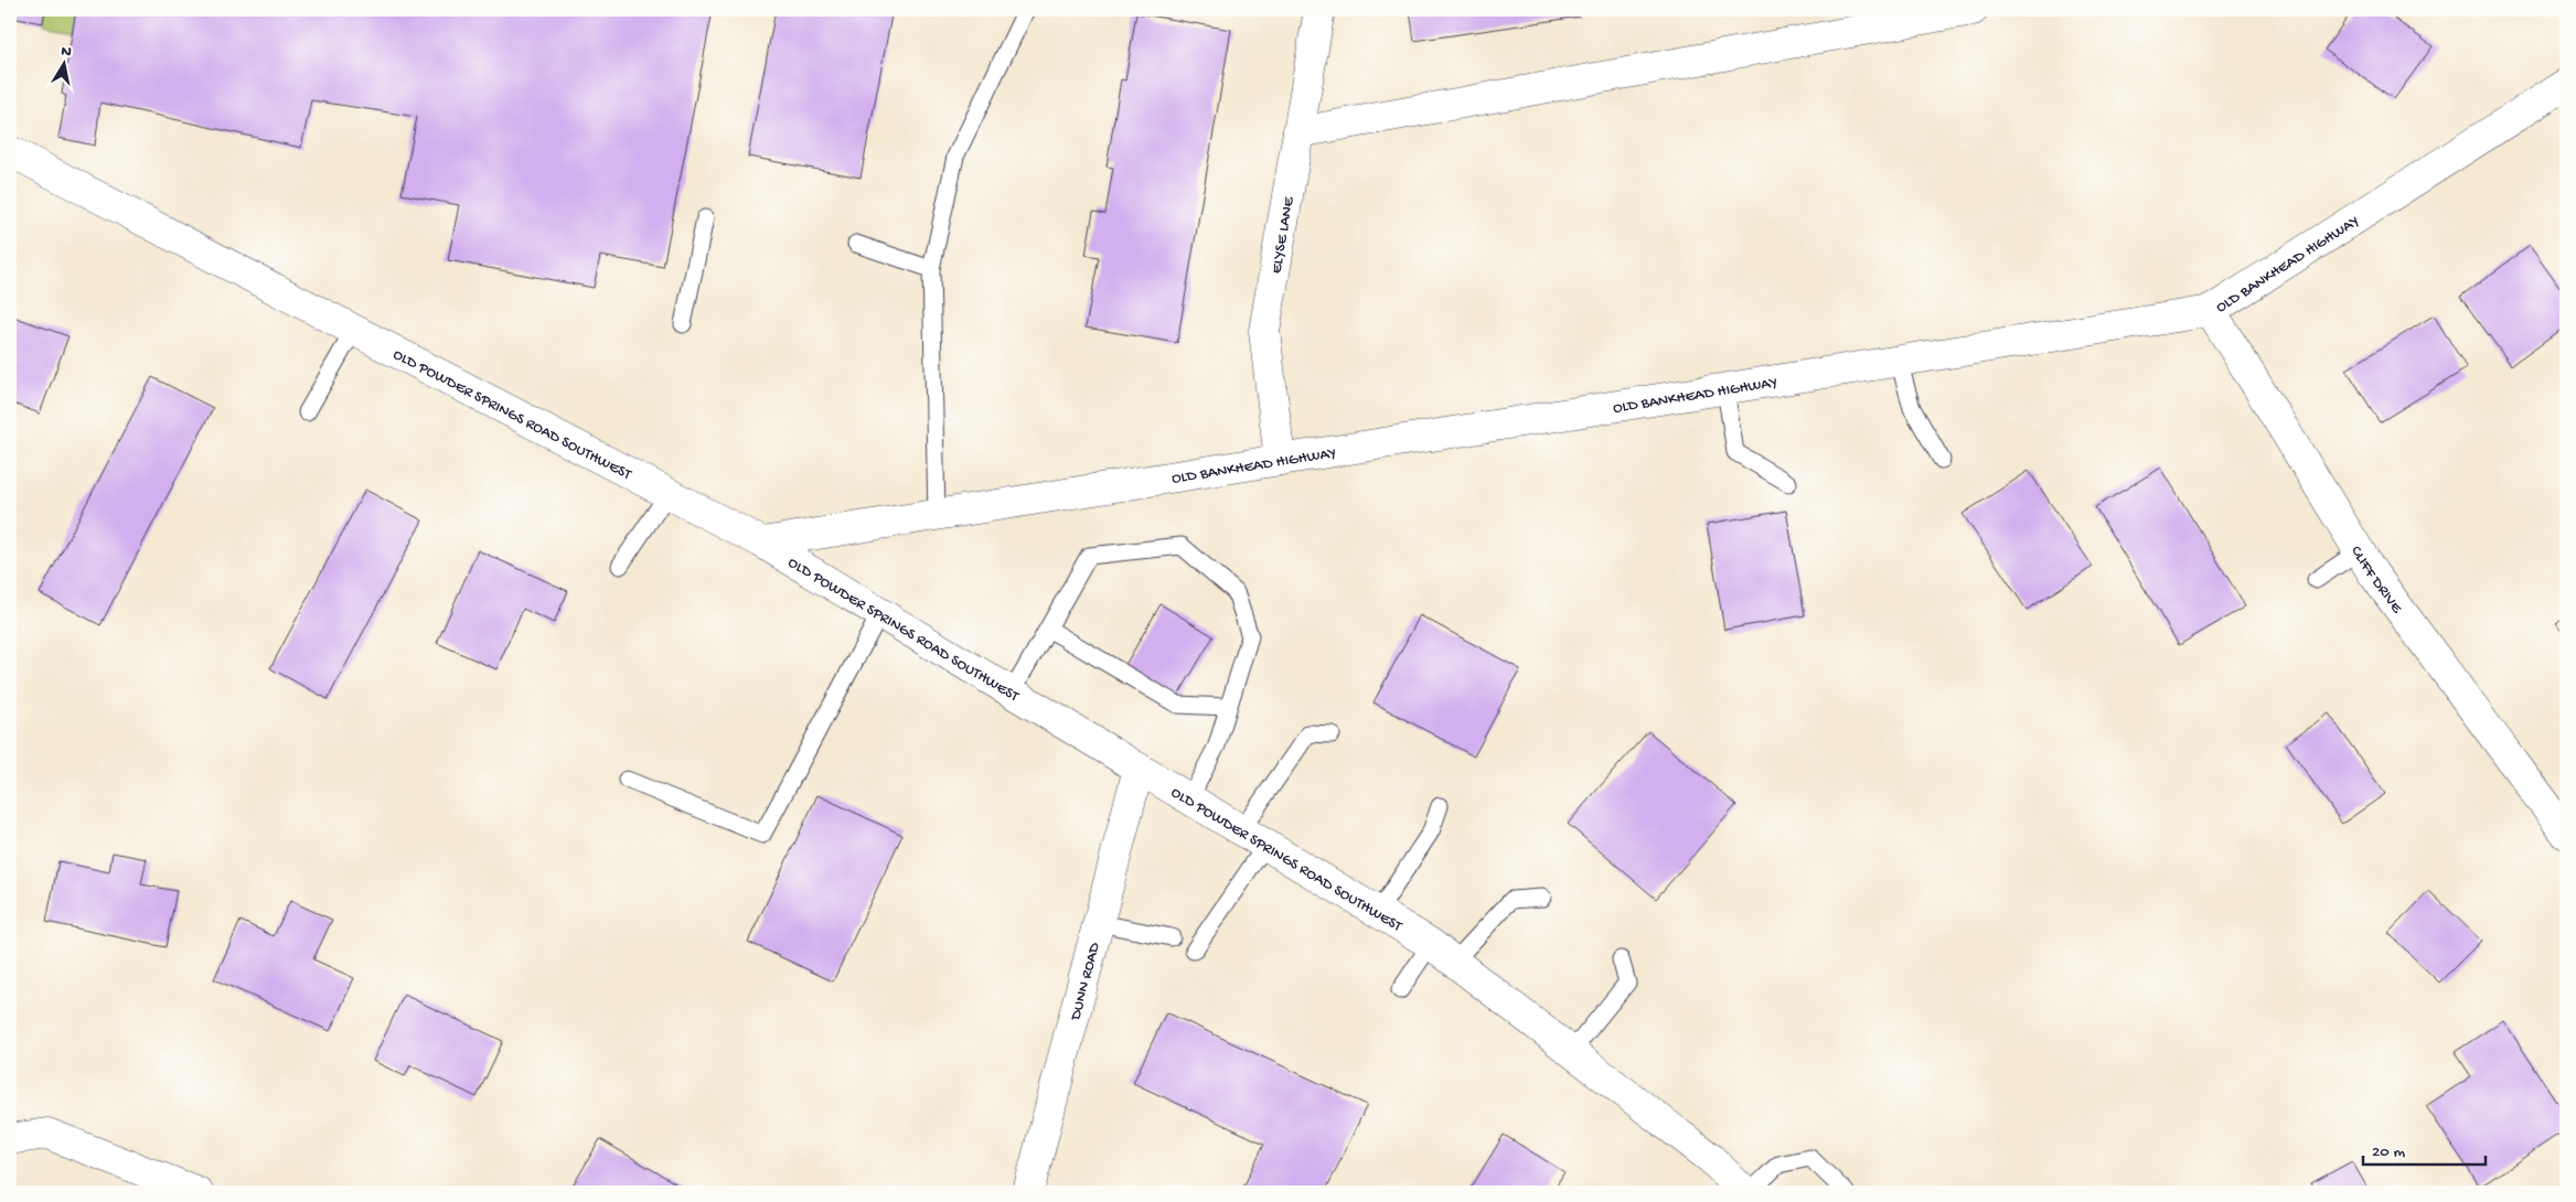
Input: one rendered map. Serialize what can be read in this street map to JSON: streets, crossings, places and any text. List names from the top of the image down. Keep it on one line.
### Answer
{"streets":{"street":["ELYSE LANE","OLD BANKHEAD HIGHWAY","OLD POWDER SPRINGS ROAD SOUTHWEST","CLIFF DRIVE","DUNN ROAD"]},"crossings":[["ELYSE LANE","OLD BANKHEAD HIGHWAY"],["OLD BANKHEAD HIGHWAY","OLD POWDER SPRINGS ROAD SOUTHWEST"],["OLD BANKHEAD HIGHWAY","CLIFF DRIVE"],["OLD POWDER SPRINGS ROAD SOUTHWEST","DUNN ROAD"]],"scale_bar":"20 m","north":"top"}
